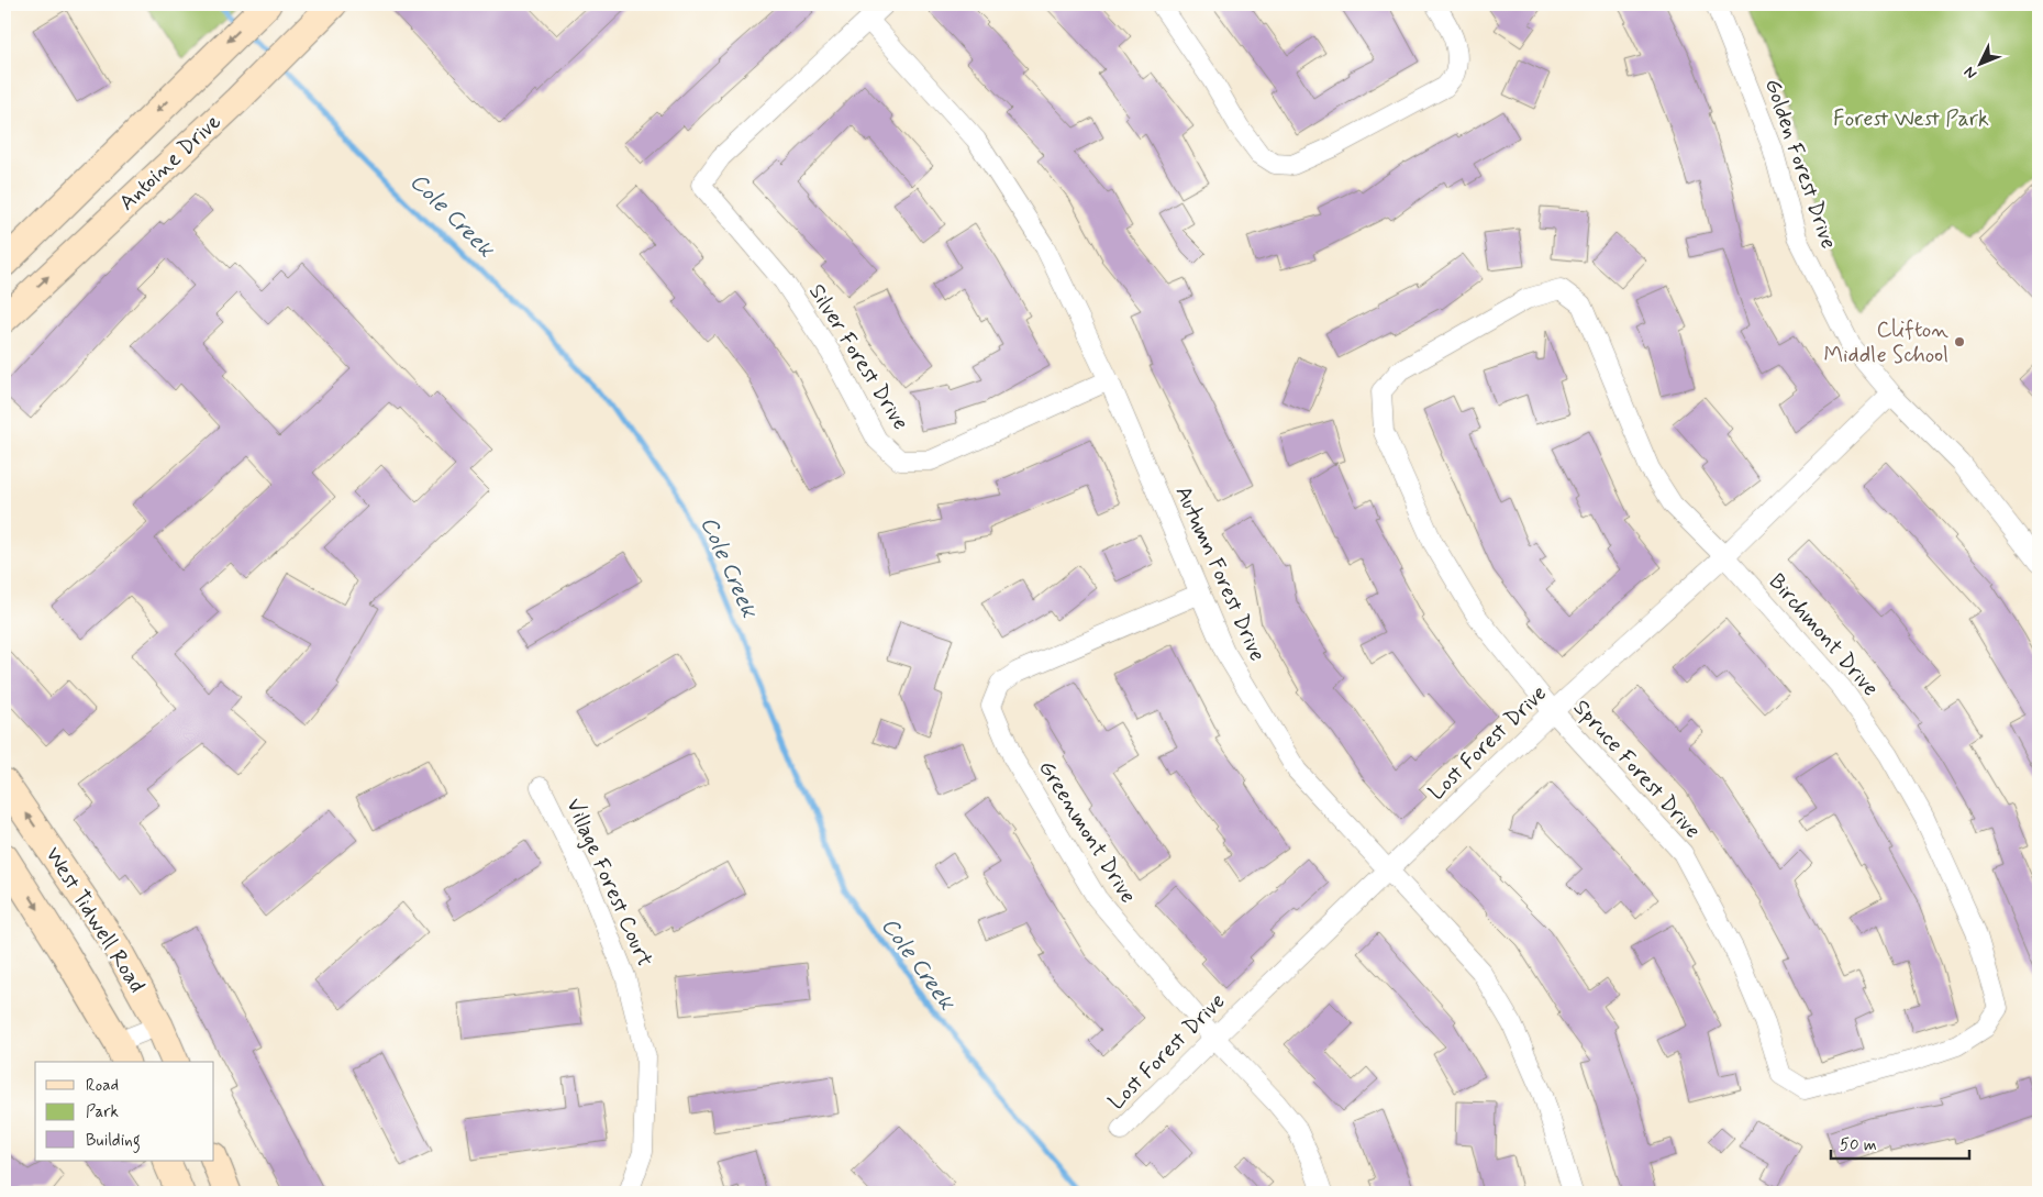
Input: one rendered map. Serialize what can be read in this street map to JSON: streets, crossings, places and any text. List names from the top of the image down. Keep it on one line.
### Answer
{"streets":{"main road":["Antoine Drive","West Tidwell Road"],"street":["Golden Forest Drive","Silver Forest Drive","Autumn Forest Drive","Birchmont Drive","Lost Forest Drive","Spruce Forest Drive","Greenmont Drive","Village Forest Court"]},"crossings":[["Golden Forest Drive","Lost Forest Drive"],["Silver Forest Drive","Autumn Forest Drive"],["Autumn Forest Drive","Lost Forest Drive"],["Autumn Forest Drive","Greenmont Drive"],["Birchmont Drive","Lost Forest Drive"],["Birchmont Drive","Spruce Forest Drive"],["Lost Forest Drive","Spruce Forest Drive"],["Lost Forest Drive","Greenmont Drive"]],"water":["Cole Creek"],"parks":["Forest West Park"],"places":["Clifton Middle School"],"legend":["Road","Park","Building"],"scale_bar":"50 m","north":"bottom left"}
